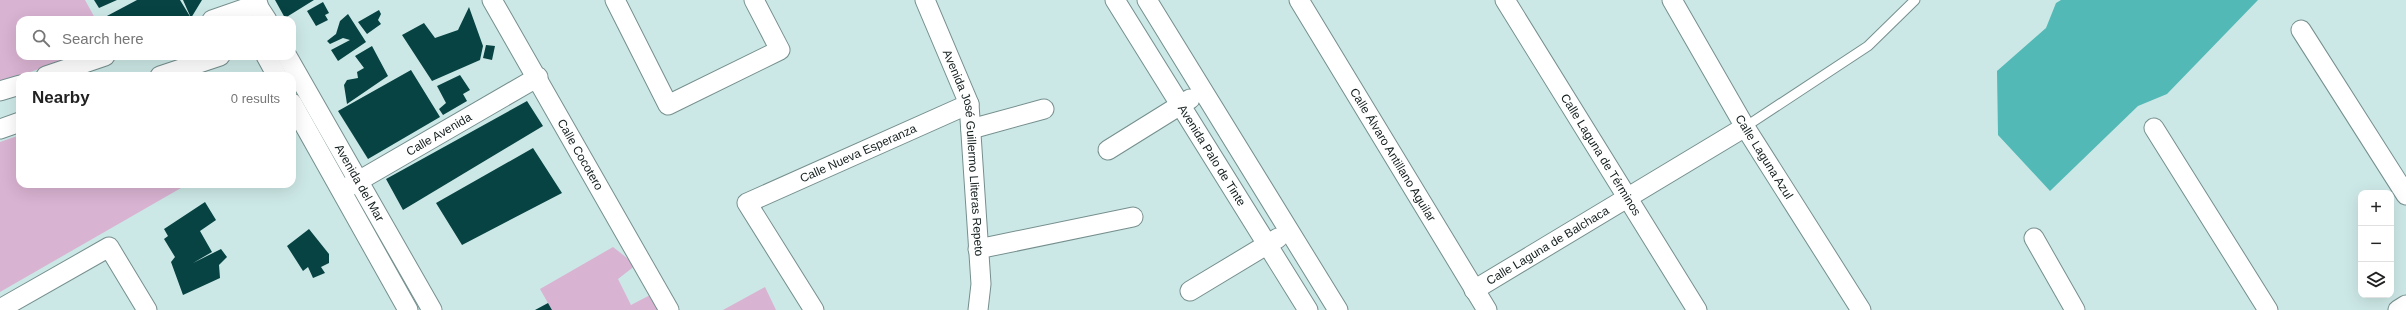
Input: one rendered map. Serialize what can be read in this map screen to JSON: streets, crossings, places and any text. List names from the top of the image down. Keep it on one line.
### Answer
{"streets":{"street":["Calle Avenida","Avenida José Guillermo Lliteras Repeto","Calle Cocotero","Calle Nueva Esperanza","Avenida Palo de Tinte","Calle Álvaro Antillano Aguilar","Calle Laguna de Términos","Calle Laguna Azul","Avenida del Mar","Calle Laguna de Balchaca"]},"crossings":[["Calle Avenida","Calle Cocotero"],["Calle Avenida","Avenida del Mar"],["Avenida José Guillermo Lliteras Repeto","Calle Nueva Esperanza"],["Calle Álvaro Antillano Aguilar","Calle Laguna de Balchaca"],["Calle Laguna de Términos","Calle Laguna de Balchaca"],["Calle Laguna Azul","Calle Laguna de Balchaca"]],"page":{"search":"Search here","heading":["Nearby","0 results"],"map_buttons":["+","−"]}}
